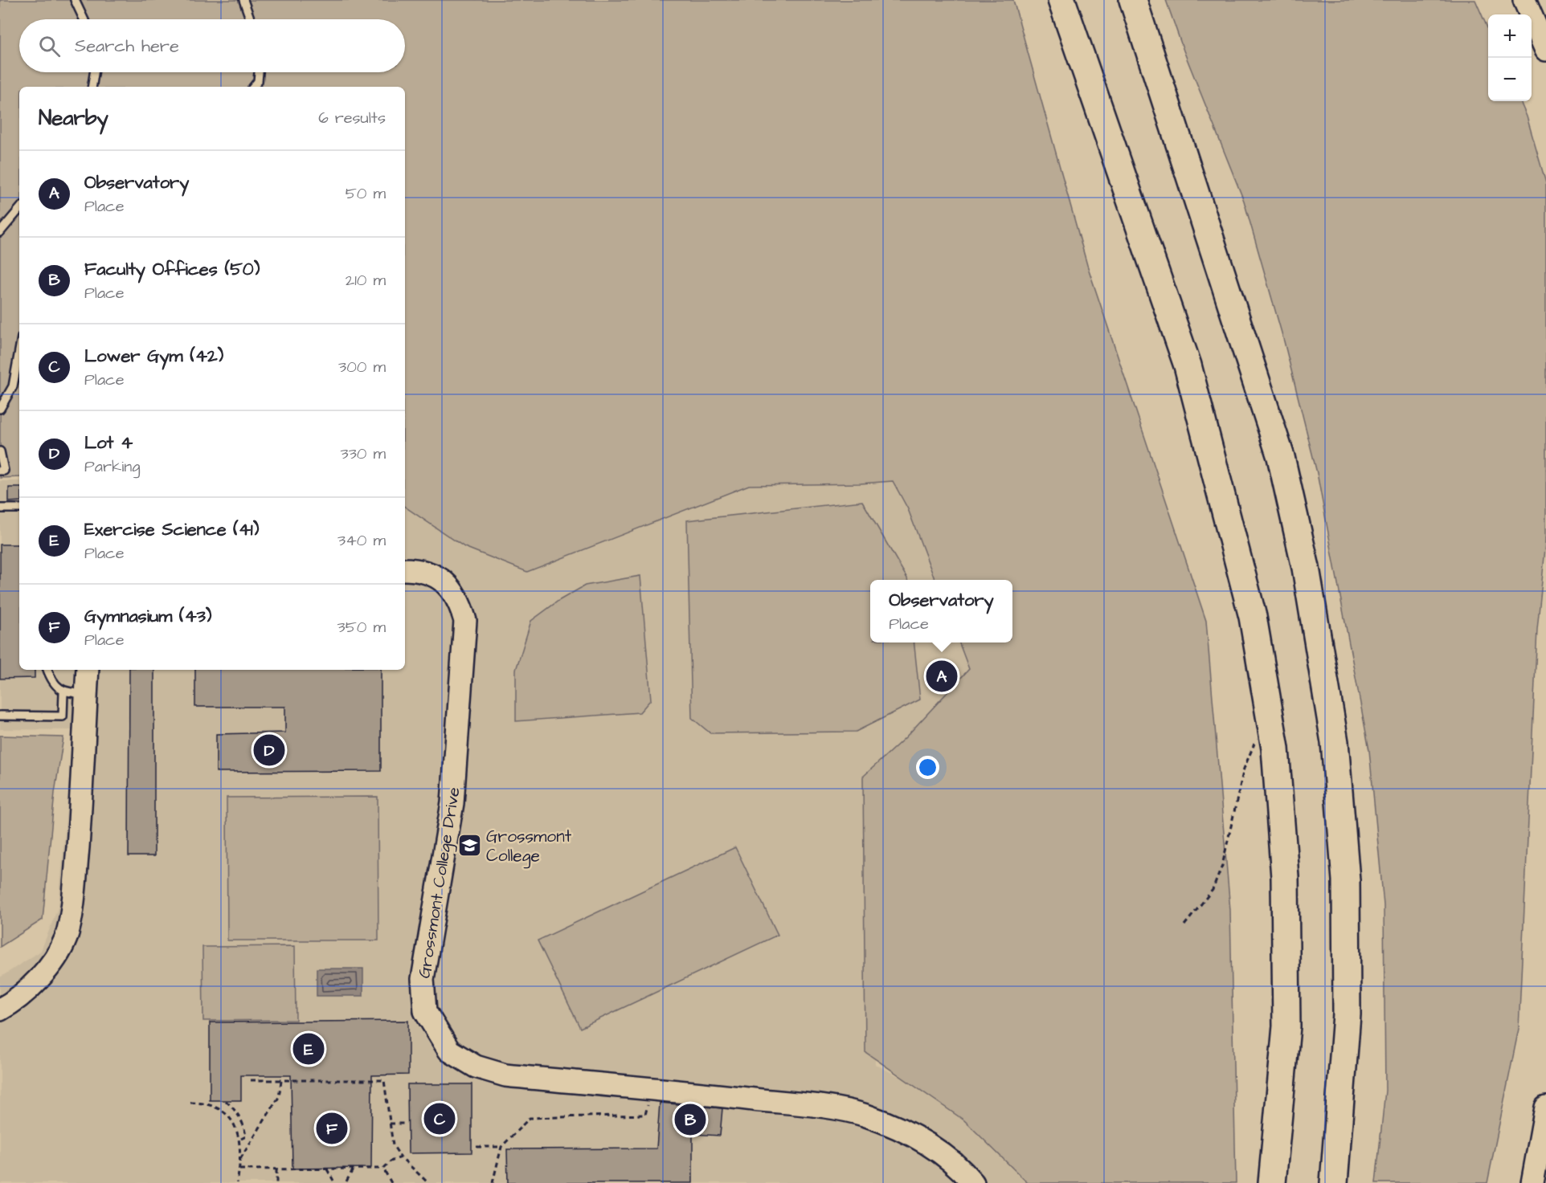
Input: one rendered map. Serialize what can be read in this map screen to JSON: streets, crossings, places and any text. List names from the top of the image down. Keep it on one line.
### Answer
{"streets":{"street":["Grossmont College Drive"]},"places":{"school or university":["Grossmont College"]},"page":{"map_buttons":["+","−"],"search":"Search here","heading":["Nearby","6 results"],"list":[{"mark":"A","name":"Observatory","note":"Place","value":"50 m"},{"mark":"B","name":"Faculty Offices (50)","note":"Place","value":"210 m"},{"mark":"C","name":"Lower Gym (42)","note":"Place","value":"300 m"},{"mark":"D","name":"Lot 4","note":"Parking","value":"330 m"},{"mark":"E","name":"Exercise Science (41)","note":"Place","value":"340 m"},{"mark":"F","name":"Gymnasium (43)","note":"Place","value":"350 m"}],"popup":["Observatory","Place"],"pins":["A","D","E","C","B","F"]}}
